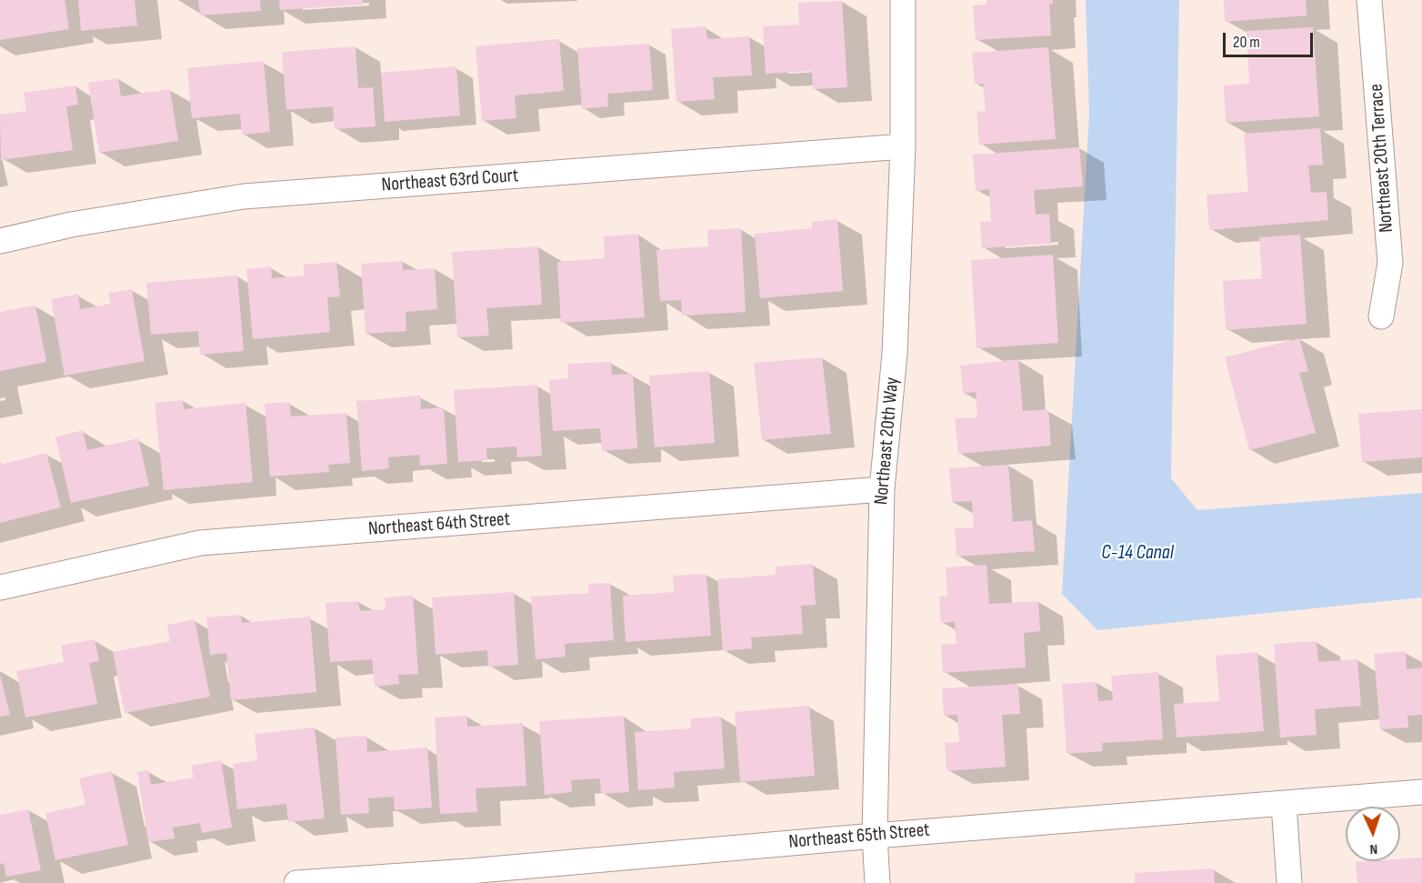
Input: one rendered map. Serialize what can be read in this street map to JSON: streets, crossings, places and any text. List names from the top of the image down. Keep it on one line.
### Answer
{"streets":{"street":["Northeast 20th Terrace","Northeast 63rd Court","Northeast 20th Way","Northeast 64th Street","Northeast 65th Street"]},"crossings":[["Northeast 63rd Court","Northeast 20th Way"],["Northeast 20th Way","Northeast 64th Street"],["Northeast 20th Way","Northeast 65th Street"]],"water":["C-14 Canal"],"scale_bar":"20 m","north":"bottom"}
